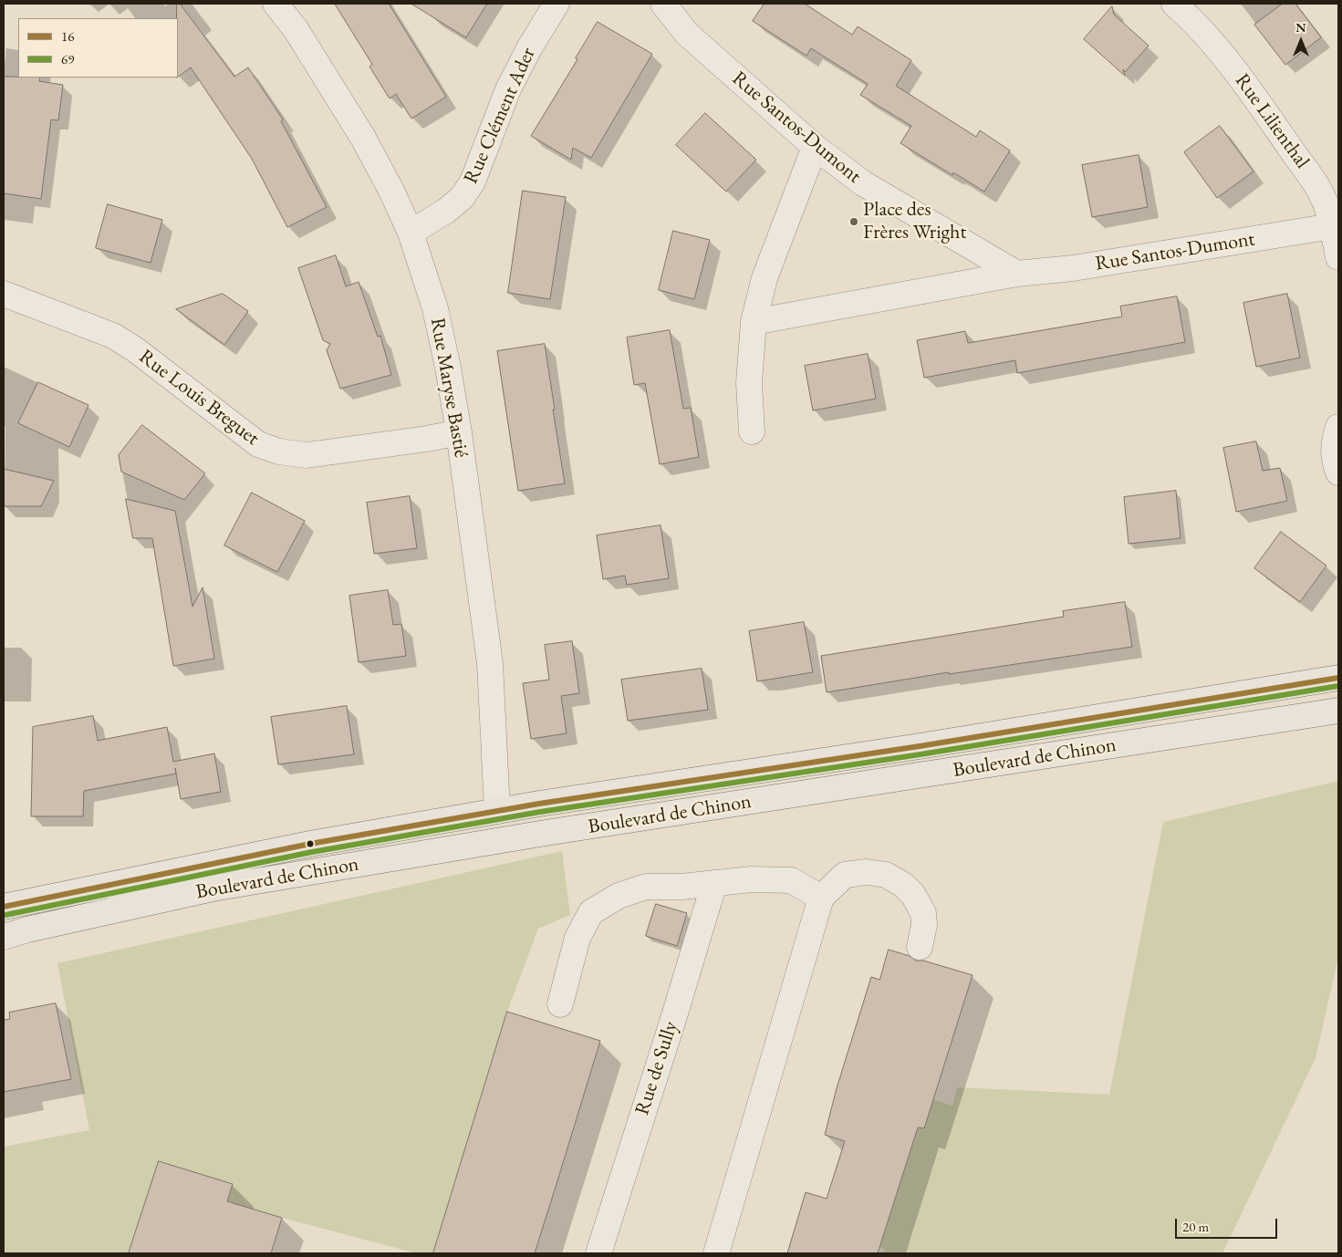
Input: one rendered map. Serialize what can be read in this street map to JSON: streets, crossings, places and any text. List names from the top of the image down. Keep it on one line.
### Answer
{"streets":{"main road":["Boulevard de Chinon"],"street":["Rue Clément Ader","Rue Lilienthal","Rue Santos-Dumont","Rue Maryse Bastié","Rue Louis Breguet","Rue de Sully"]},"crossings":[["Rue Clément Ader","Rue Maryse Bastié"],["Rue Lilienthal","Rue Santos-Dumont"],["Rue Maryse Bastié","Rue Louis Breguet"],["Rue Maryse Bastié","Boulevard de Chinon"]],"places":["Place des Frères Wright"],"lines":["transit line 16","transit line 69"],"legend":["16","69"],"scale_bar":"20 m","north":"top"}
